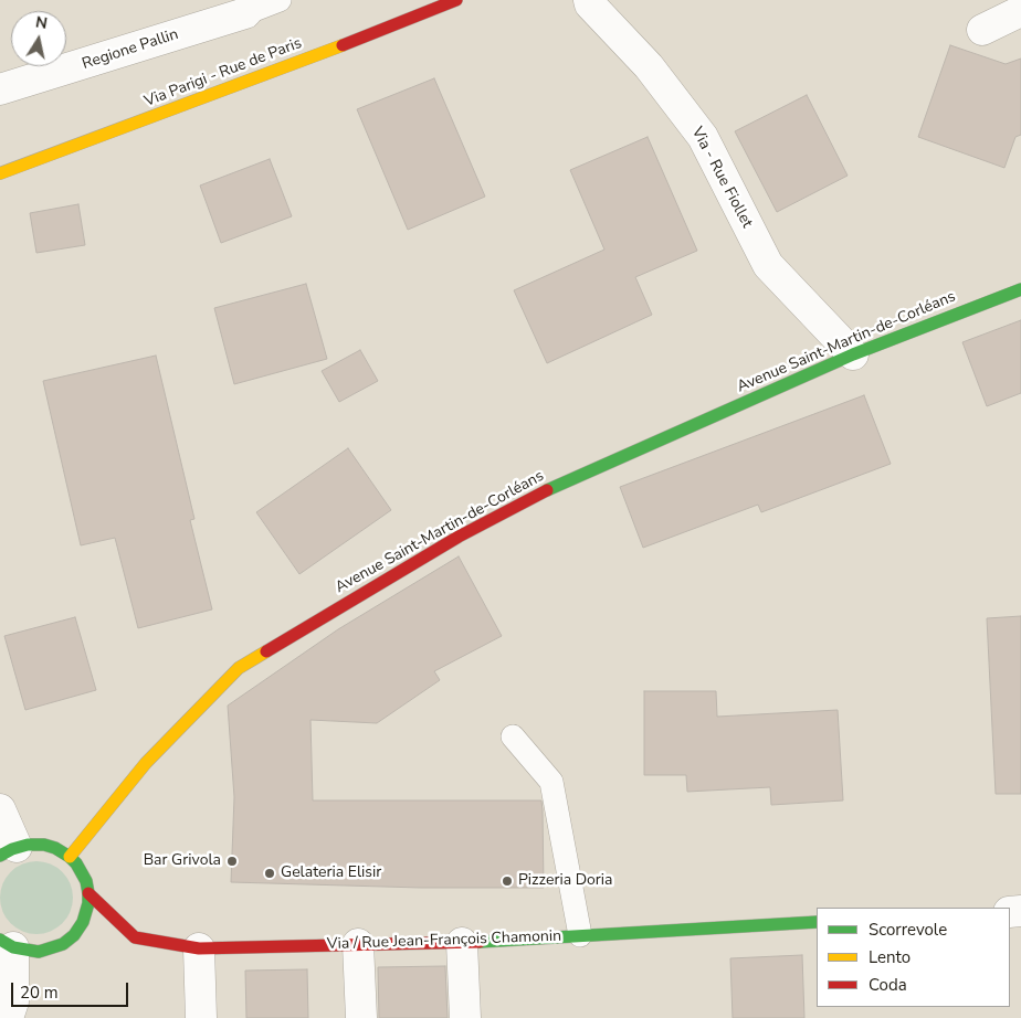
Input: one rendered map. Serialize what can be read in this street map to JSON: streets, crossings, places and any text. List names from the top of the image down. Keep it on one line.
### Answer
{"streets":{"street":["Regione Pallin","Via Parigi - Rue de Paris","Via - Rue Fiollet","Avenue Saint-Martin-de-Corléans","Via / Rue Jean-François Chamonin"]},"crossings":[["Via - Rue Fiollet","Avenue Saint-Martin-de-Corléans"]],"places":["Bar Grivola","Gelateria Elisir","Pizzeria Doria"],"legend":["Scorrevole","Lento","Coda"],"scale_bar":"20 m","north":"top"}
